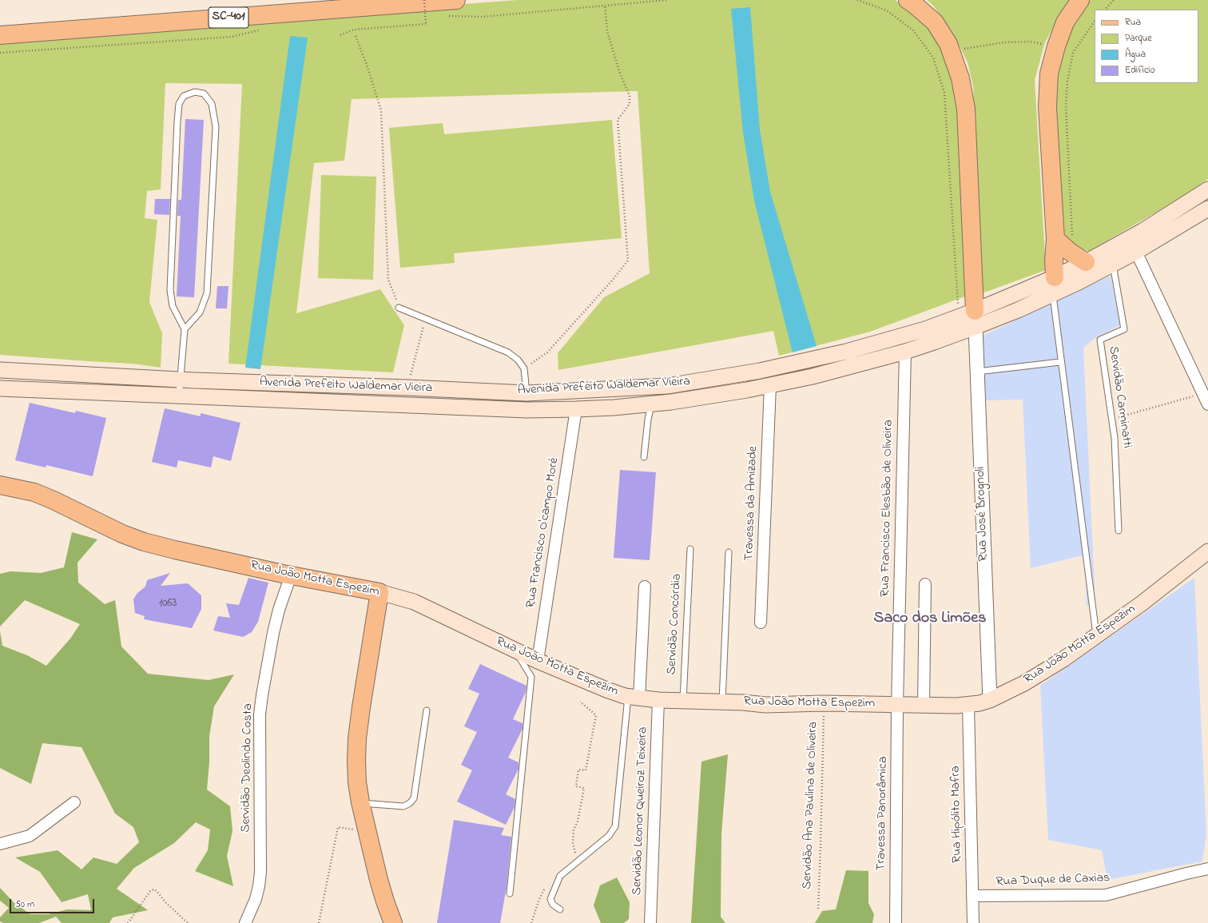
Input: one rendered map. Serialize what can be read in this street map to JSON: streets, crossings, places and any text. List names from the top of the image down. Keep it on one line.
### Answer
{"streets":{"main road":["SC-401","Avenida Prefeito Waldemar Vieira","Rua João Motta Espezim"],"street":["Travessa da Amizade","Rua Francisco Elesbão de Oliveira","Rua José Brognoli","Rua Francisco O'campo Moré","Servidão Deolindo Costa","Servidão Leonor Queiroz Teixeira","Travessa Panorâmica","Rua Hipólito Mafra","Rua Duque de Caxias"],"lane":["Servidão Carminatti","Servidão Concórdia"],"path":["Servidão Ana Paulina de Oliveira"]},"crossings":[["Avenida Prefeito Waldemar Vieira","Servidão Carminatti"],["Avenida Prefeito Waldemar Vieira","Travessa da Amizade"],["Avenida Prefeito Waldemar Vieira","Rua Francisco Elesbão de Oliveira"],["Avenida Prefeito Waldemar Vieira","Rua José Brognoli"],["Avenida Prefeito Waldemar Vieira","Rua Francisco O'campo Moré"],["Rua Francisco Elesbão de Oliveira","Rua João Motta Espezim"],["Rua Francisco Elesbão de Oliveira","Travessa Panorâmica"],["Rua José Brognoli","Rua João Motta Espezim"],["Rua Francisco O'campo Moré","Rua João Motta Espezim"],["Rua João Motta Espezim","Servidão Concórdia"],["Rua João Motta Espezim","Servidão Deolindo Costa"],["Rua João Motta Espezim","Servidão Ana Paulina de Oliveira"],["Rua João Motta Espezim","Servidão Leonor Queiroz Teixeira"],["Rua João Motta Espezim","Travessa Panorâmica"],["Rua João Motta Espezim","Rua Hipólito Mafra"],["Rua Hipólito Mafra","Rua Duque de Caxias"]],"districts":["Saco dos Limões"],"house_numbers":["1063"],"legend":["Rua","Parque","Água","Edifício"],"scale_bar":"50 m"}
